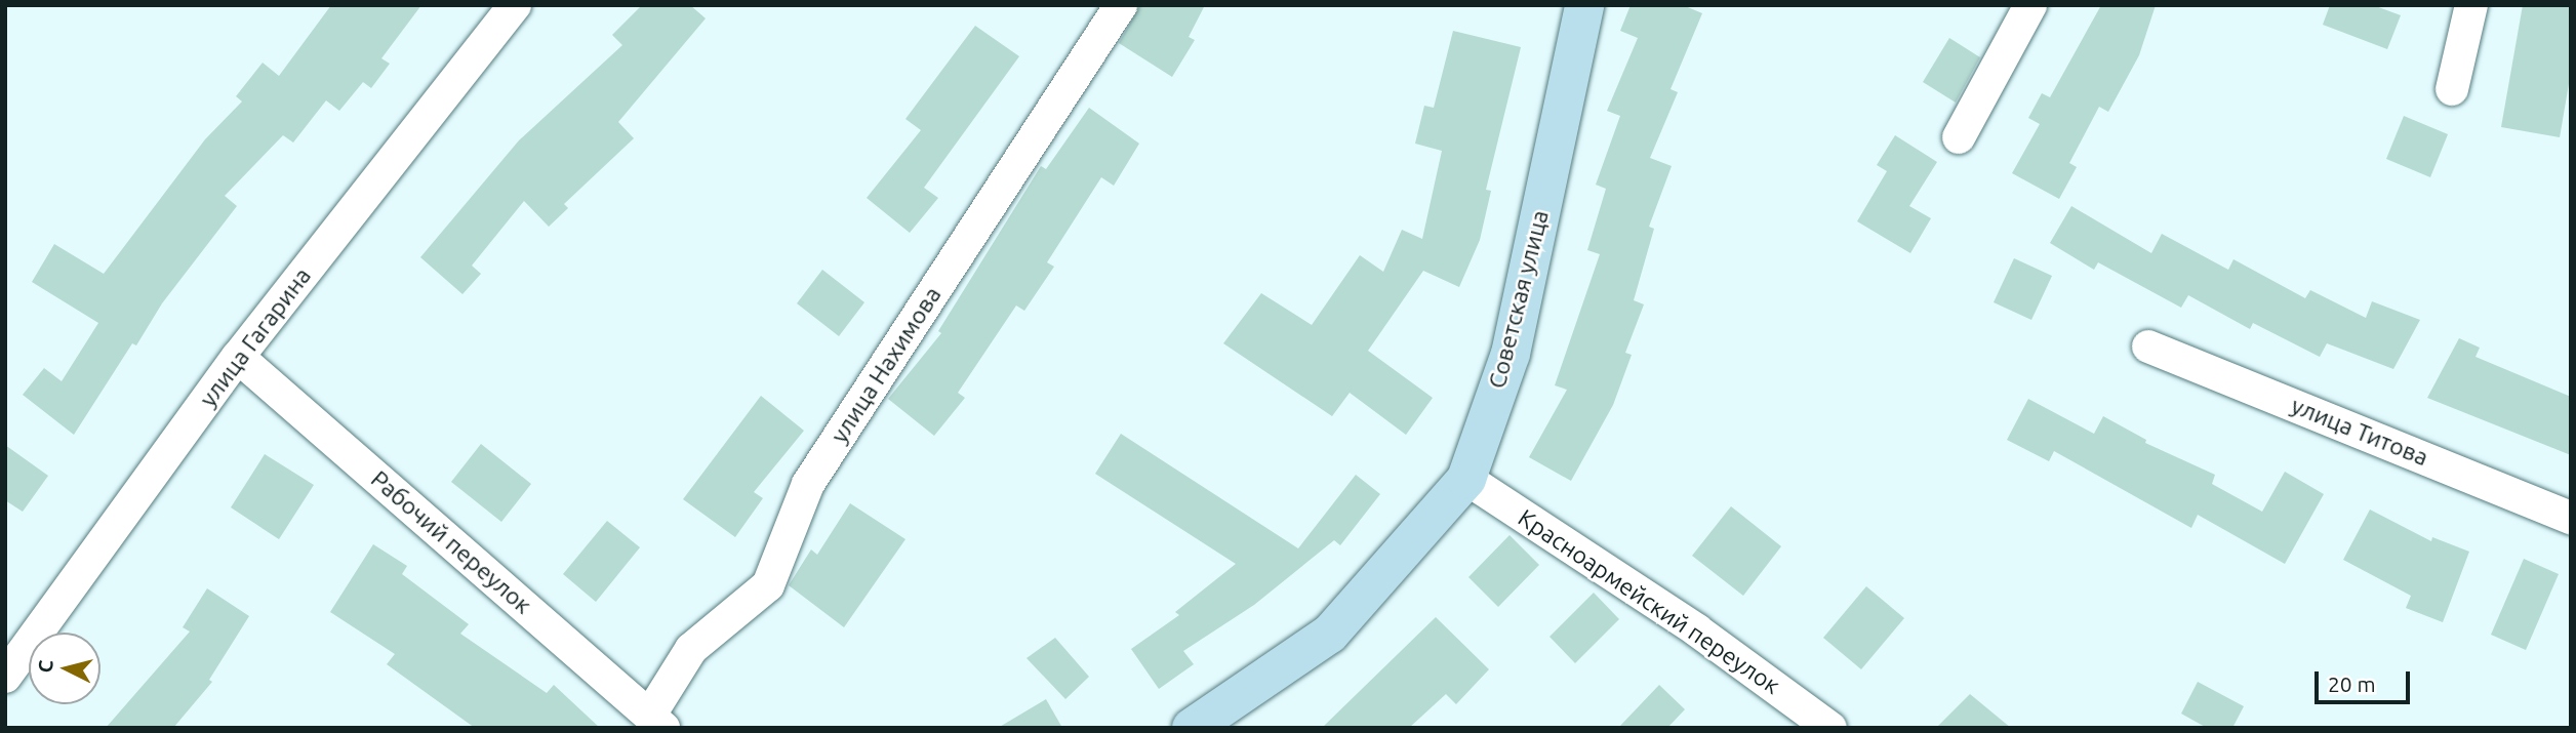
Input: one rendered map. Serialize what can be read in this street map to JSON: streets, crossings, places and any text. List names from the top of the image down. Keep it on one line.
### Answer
{"streets":{"street":["Советская улица","улица Гагарина","улица Нахимова","улица Титова","Рабочий переулок","Красноармейский переулок"]},"crossings":[["Советская улица","Красноармейский переулок"],["улица Гагарина","Рабочий переулок"],["улица Нахимова","Рабочий переулок"]],"scale_bar":"20 m","north":"left"}
